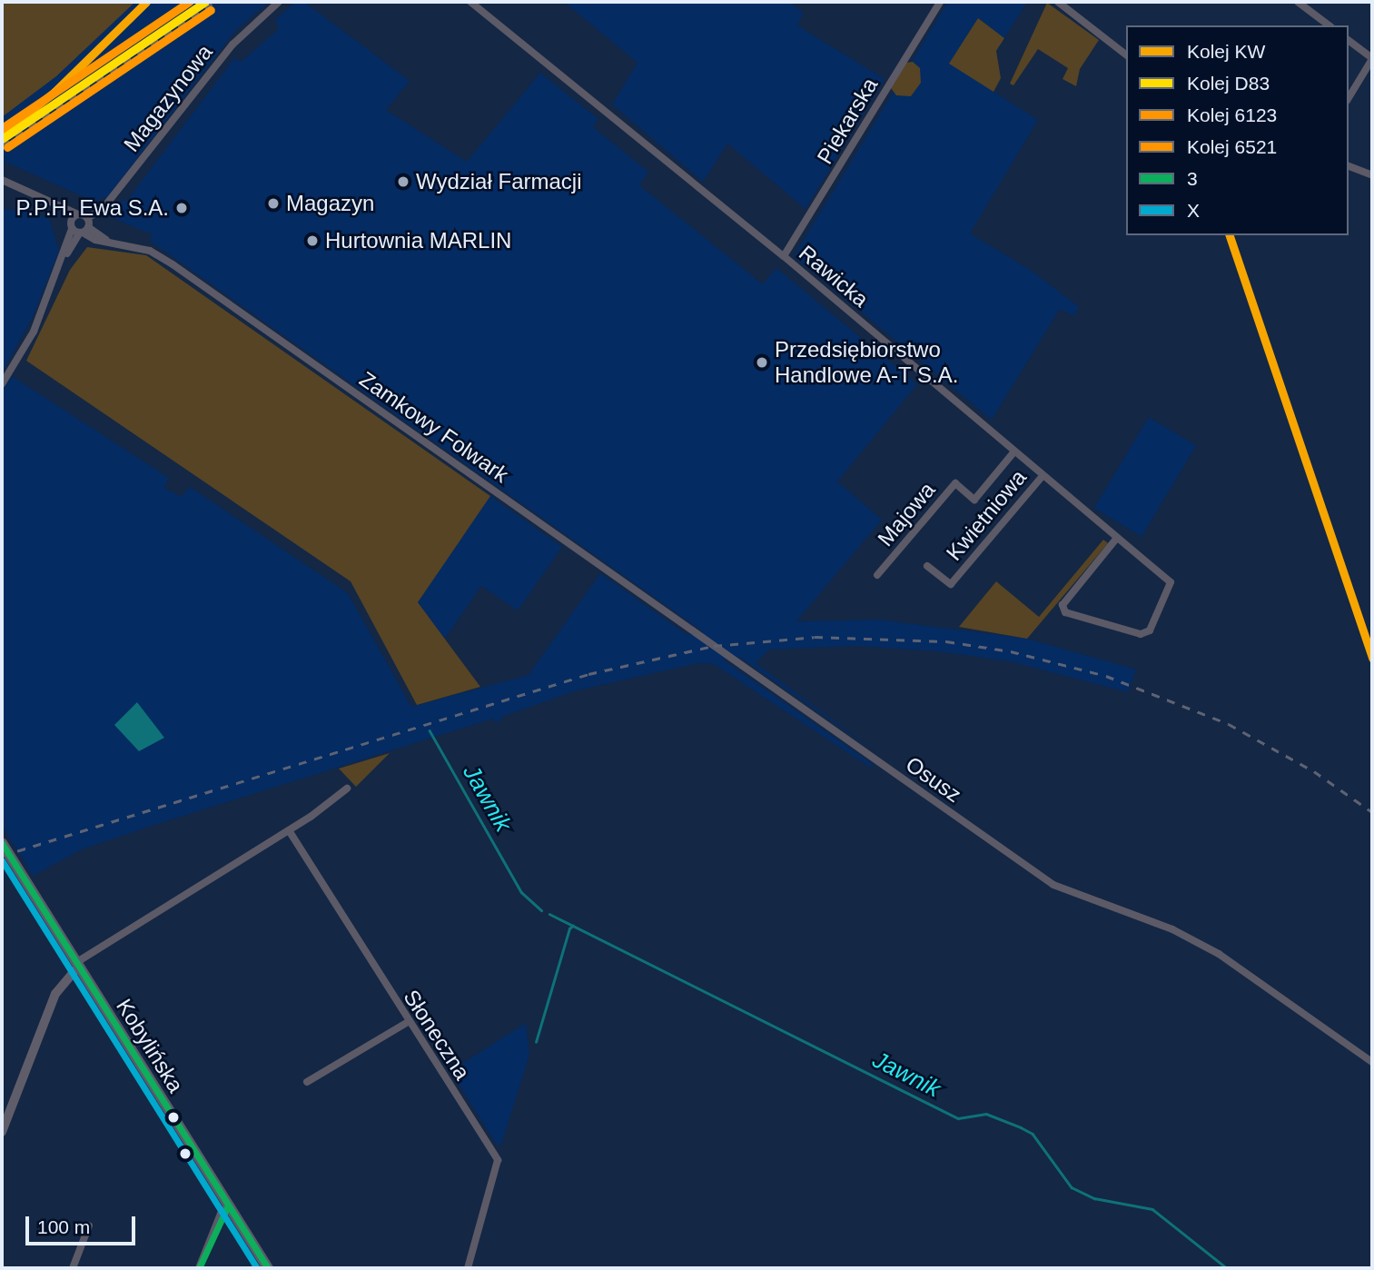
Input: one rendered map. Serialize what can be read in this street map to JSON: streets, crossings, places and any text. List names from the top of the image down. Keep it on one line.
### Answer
{"streets":{"main road":["Kobylińska"],"street":["Magazynowa","Piekarska","Rawicka","Zamkowy Folwark","Majowa","Kwietniowa","Osusz","Słoneczna"]},"crossings":[["Piekarska","Rawicka"],["Rawicka","Majowa"],["Rawicka","Kwietniowa"],["Zamkowy Folwark","Osusz"]],"water":["Jawnik"],"places":["Wydział Farmacji","Magazyn","P.P.H. Ewa S.A.","Hurtownia MARLIN","Przedsiębiorstwo Handlowe A-T S.A."],"lines":["rail line KW","rail line D83","rail line 6521","rail line 6123","transit line 3","transit line X"],"legend":["Kolej KW","Kolej D83","Kolej 6123","Kolej 6521","3","X"],"scale_bar":"100 m"}
